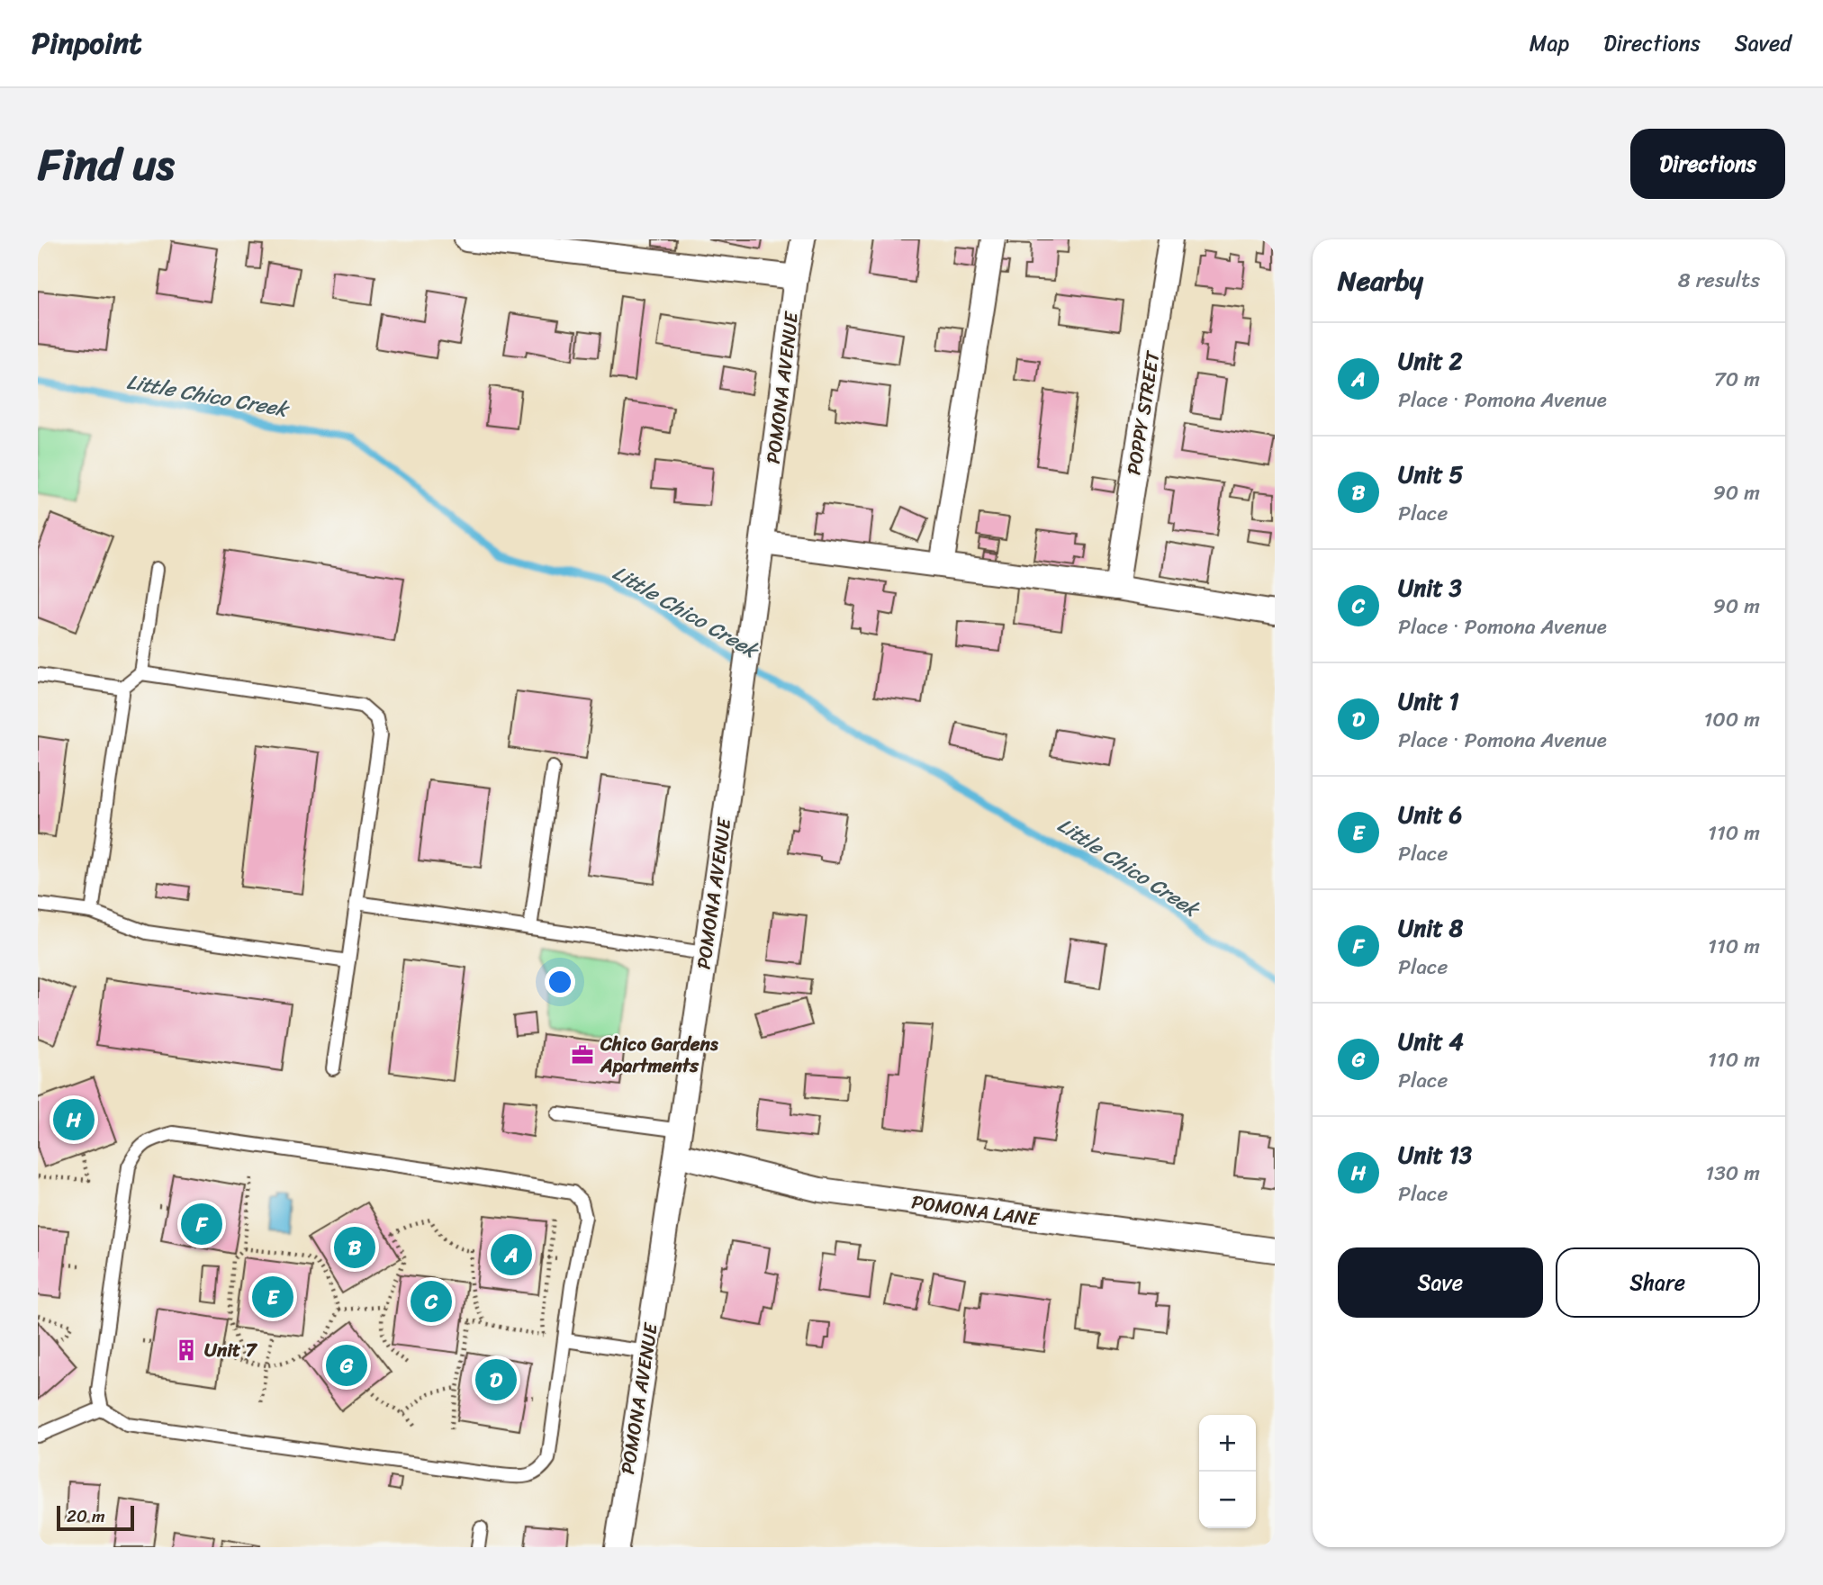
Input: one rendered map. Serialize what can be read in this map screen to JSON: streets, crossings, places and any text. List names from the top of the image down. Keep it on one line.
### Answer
{"streets":{"street":["POMONA AVENUE","POPPY STREET","POMONA LANE"]},"crossings":[["POMONA AVENUE","POMONA LANE"]],"water":["Little Chico Creek"],"places":{"office":["Chico Gardens Apartments"],"building":["Unit 7"]},"scale_bar":"20 m","page":{"header":"Pinpoint","nav":["Map","Directions","Saved"],"title":"Find us","buttons":["Directions",["Save","Share"]],"heading":["Nearby","8 results"],"list":[{"mark":"A","name":"Unit 2","note":"Place · Pomona Avenue","value":"70 m"},{"mark":"B","name":"Unit 5","note":"Place","value":"90 m"},{"mark":"C","name":"Unit 3","note":"Place · Pomona Avenue","value":"90 m"},{"mark":"D","name":"Unit 1","note":"Place · Pomona Avenue","value":"100 m"},{"mark":"E","name":"Unit 6","note":"Place","value":"110 m"},{"mark":"F","name":"Unit 8","note":"Place","value":"110 m"},{"mark":"G","name":"Unit 4","note":"Place","value":"110 m"},{"mark":"H","name":"Unit 13","note":"Place","value":"130 m"}],"pins":["H","F","B","A","E","C","G","D"],"map_buttons":["+","−"],"scale":"20 m"}}
